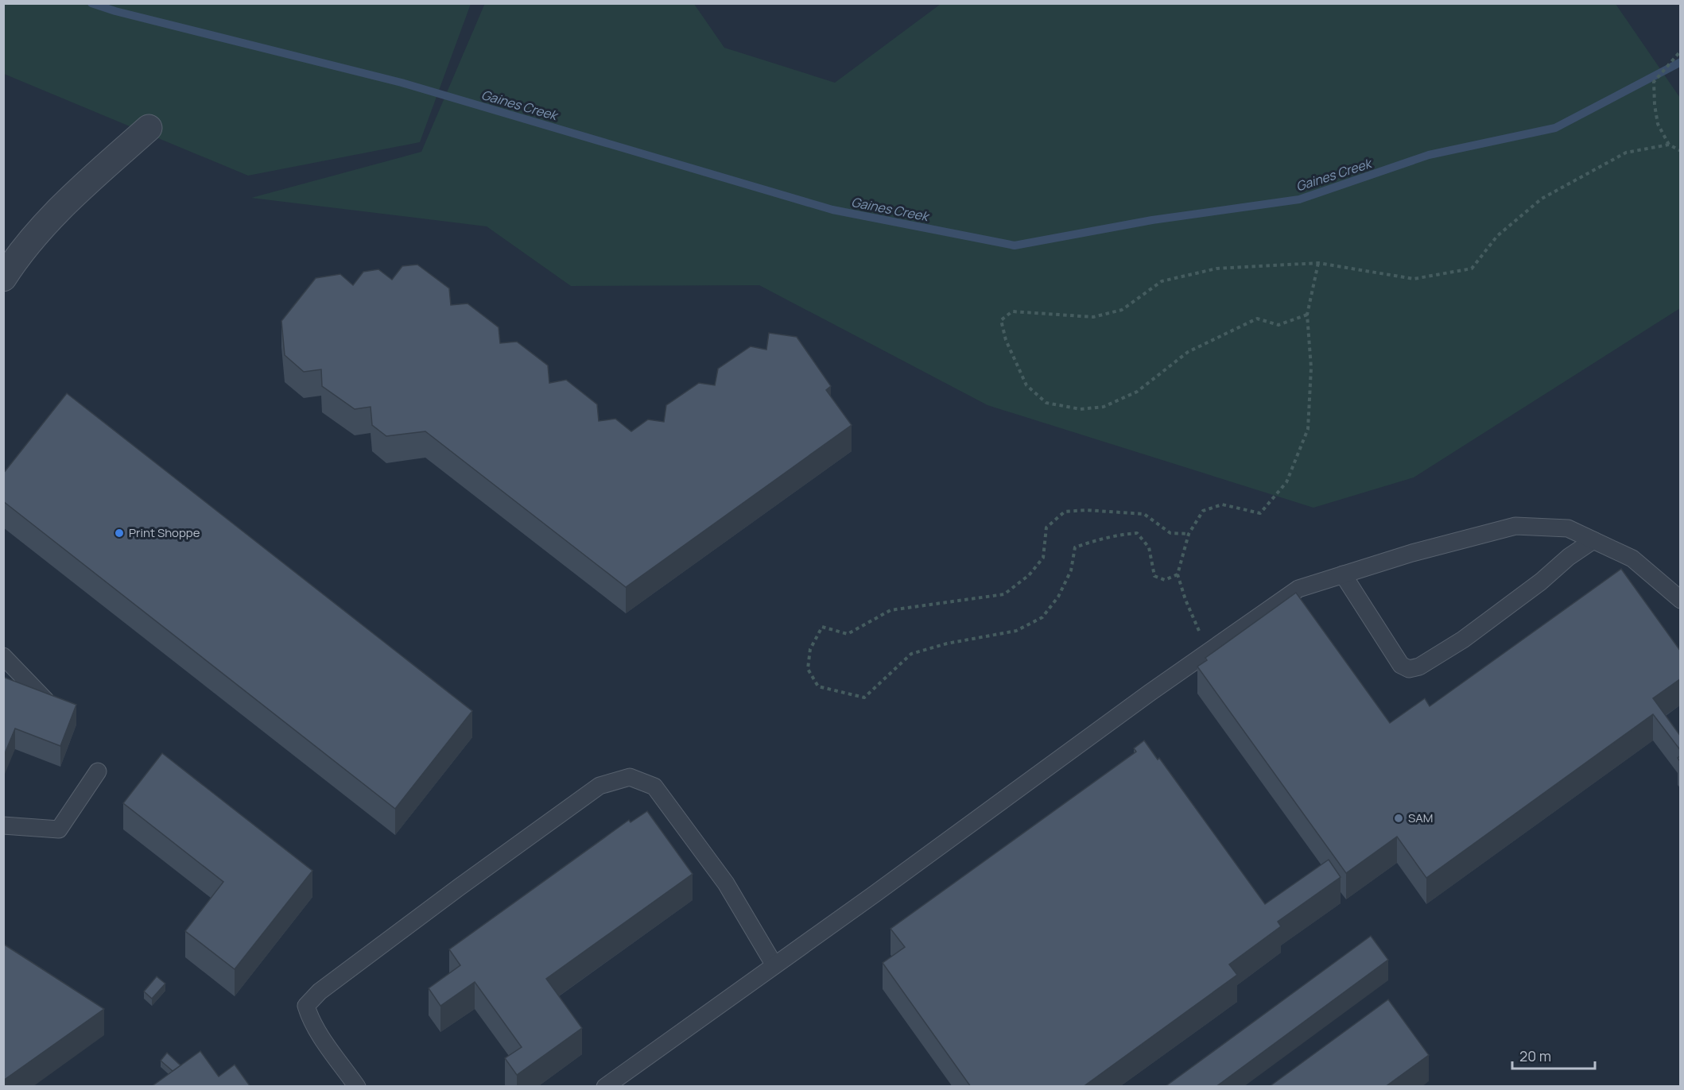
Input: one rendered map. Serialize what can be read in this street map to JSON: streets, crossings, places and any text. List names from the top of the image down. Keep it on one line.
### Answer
{"water":["Gaines Creek"],"places":["Print Shoppe","SAM"],"scale_bar":"20 m"}
